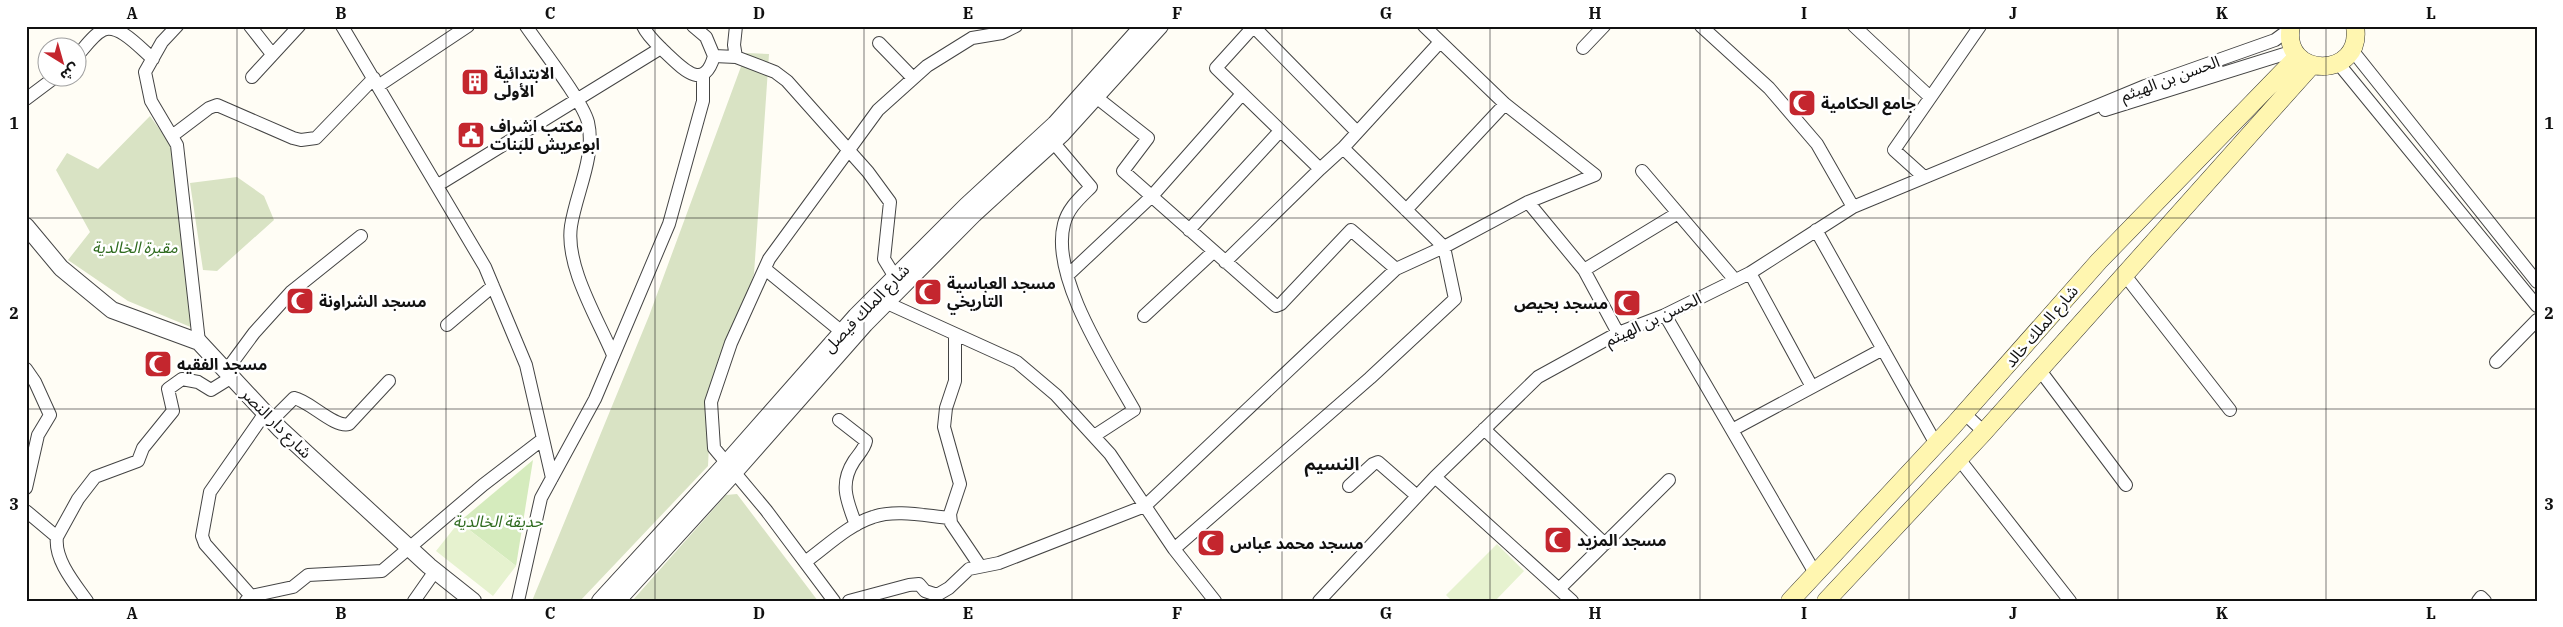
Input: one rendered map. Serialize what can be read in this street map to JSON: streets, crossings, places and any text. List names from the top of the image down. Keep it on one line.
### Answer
{"streets":{"main road":["شارع الملك خالد"],"street":["الحسن بن الهيثم","شارع الملك فيصل","شارع دار النصر"]},"crossings":[["الحسن بن الهيثم","شارع الملك خالد"]],"districts":["النسيم"],"parks":["مقبرة الخالدية","حديقة الخالدية"],"places":{"building":["الابتدائية الأولى"],"mosque":["جامع الحكامية","مسجد العباسية التاريخي","مسجد الشراونة","مسجد بحيص","مسجد الفقيه","مسجد المزيد","مسجد محمد عباس"],"public building":["مكتب اشراف ابوعريش للبنات"]},"north":"bottom right","grid":{"columns":["A","B","C","D","E","F","G","H","I","J","K","L"],"rows":["1","2","3"]}}
